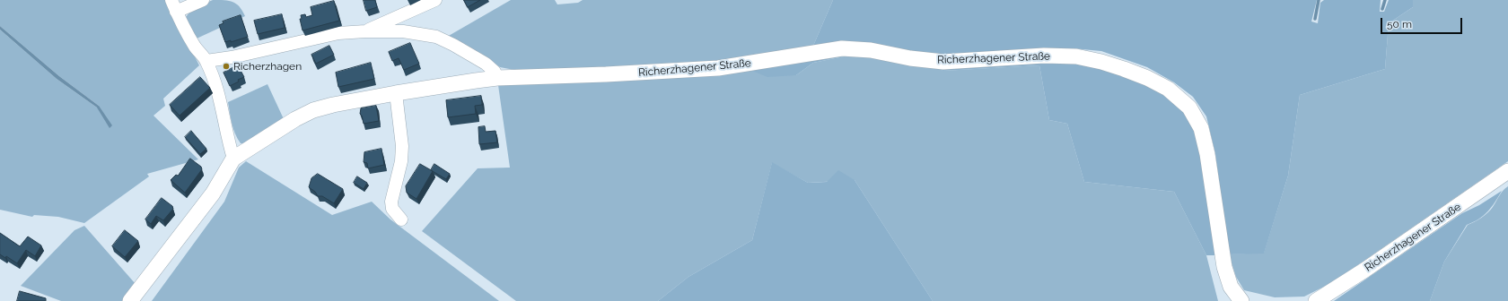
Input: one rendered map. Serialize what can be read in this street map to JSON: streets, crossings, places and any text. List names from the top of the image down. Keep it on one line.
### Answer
{"streets":{"street":["Richerzhagener Straße"]},"places":["Richerzhagen"],"scale_bar":"50 m"}
